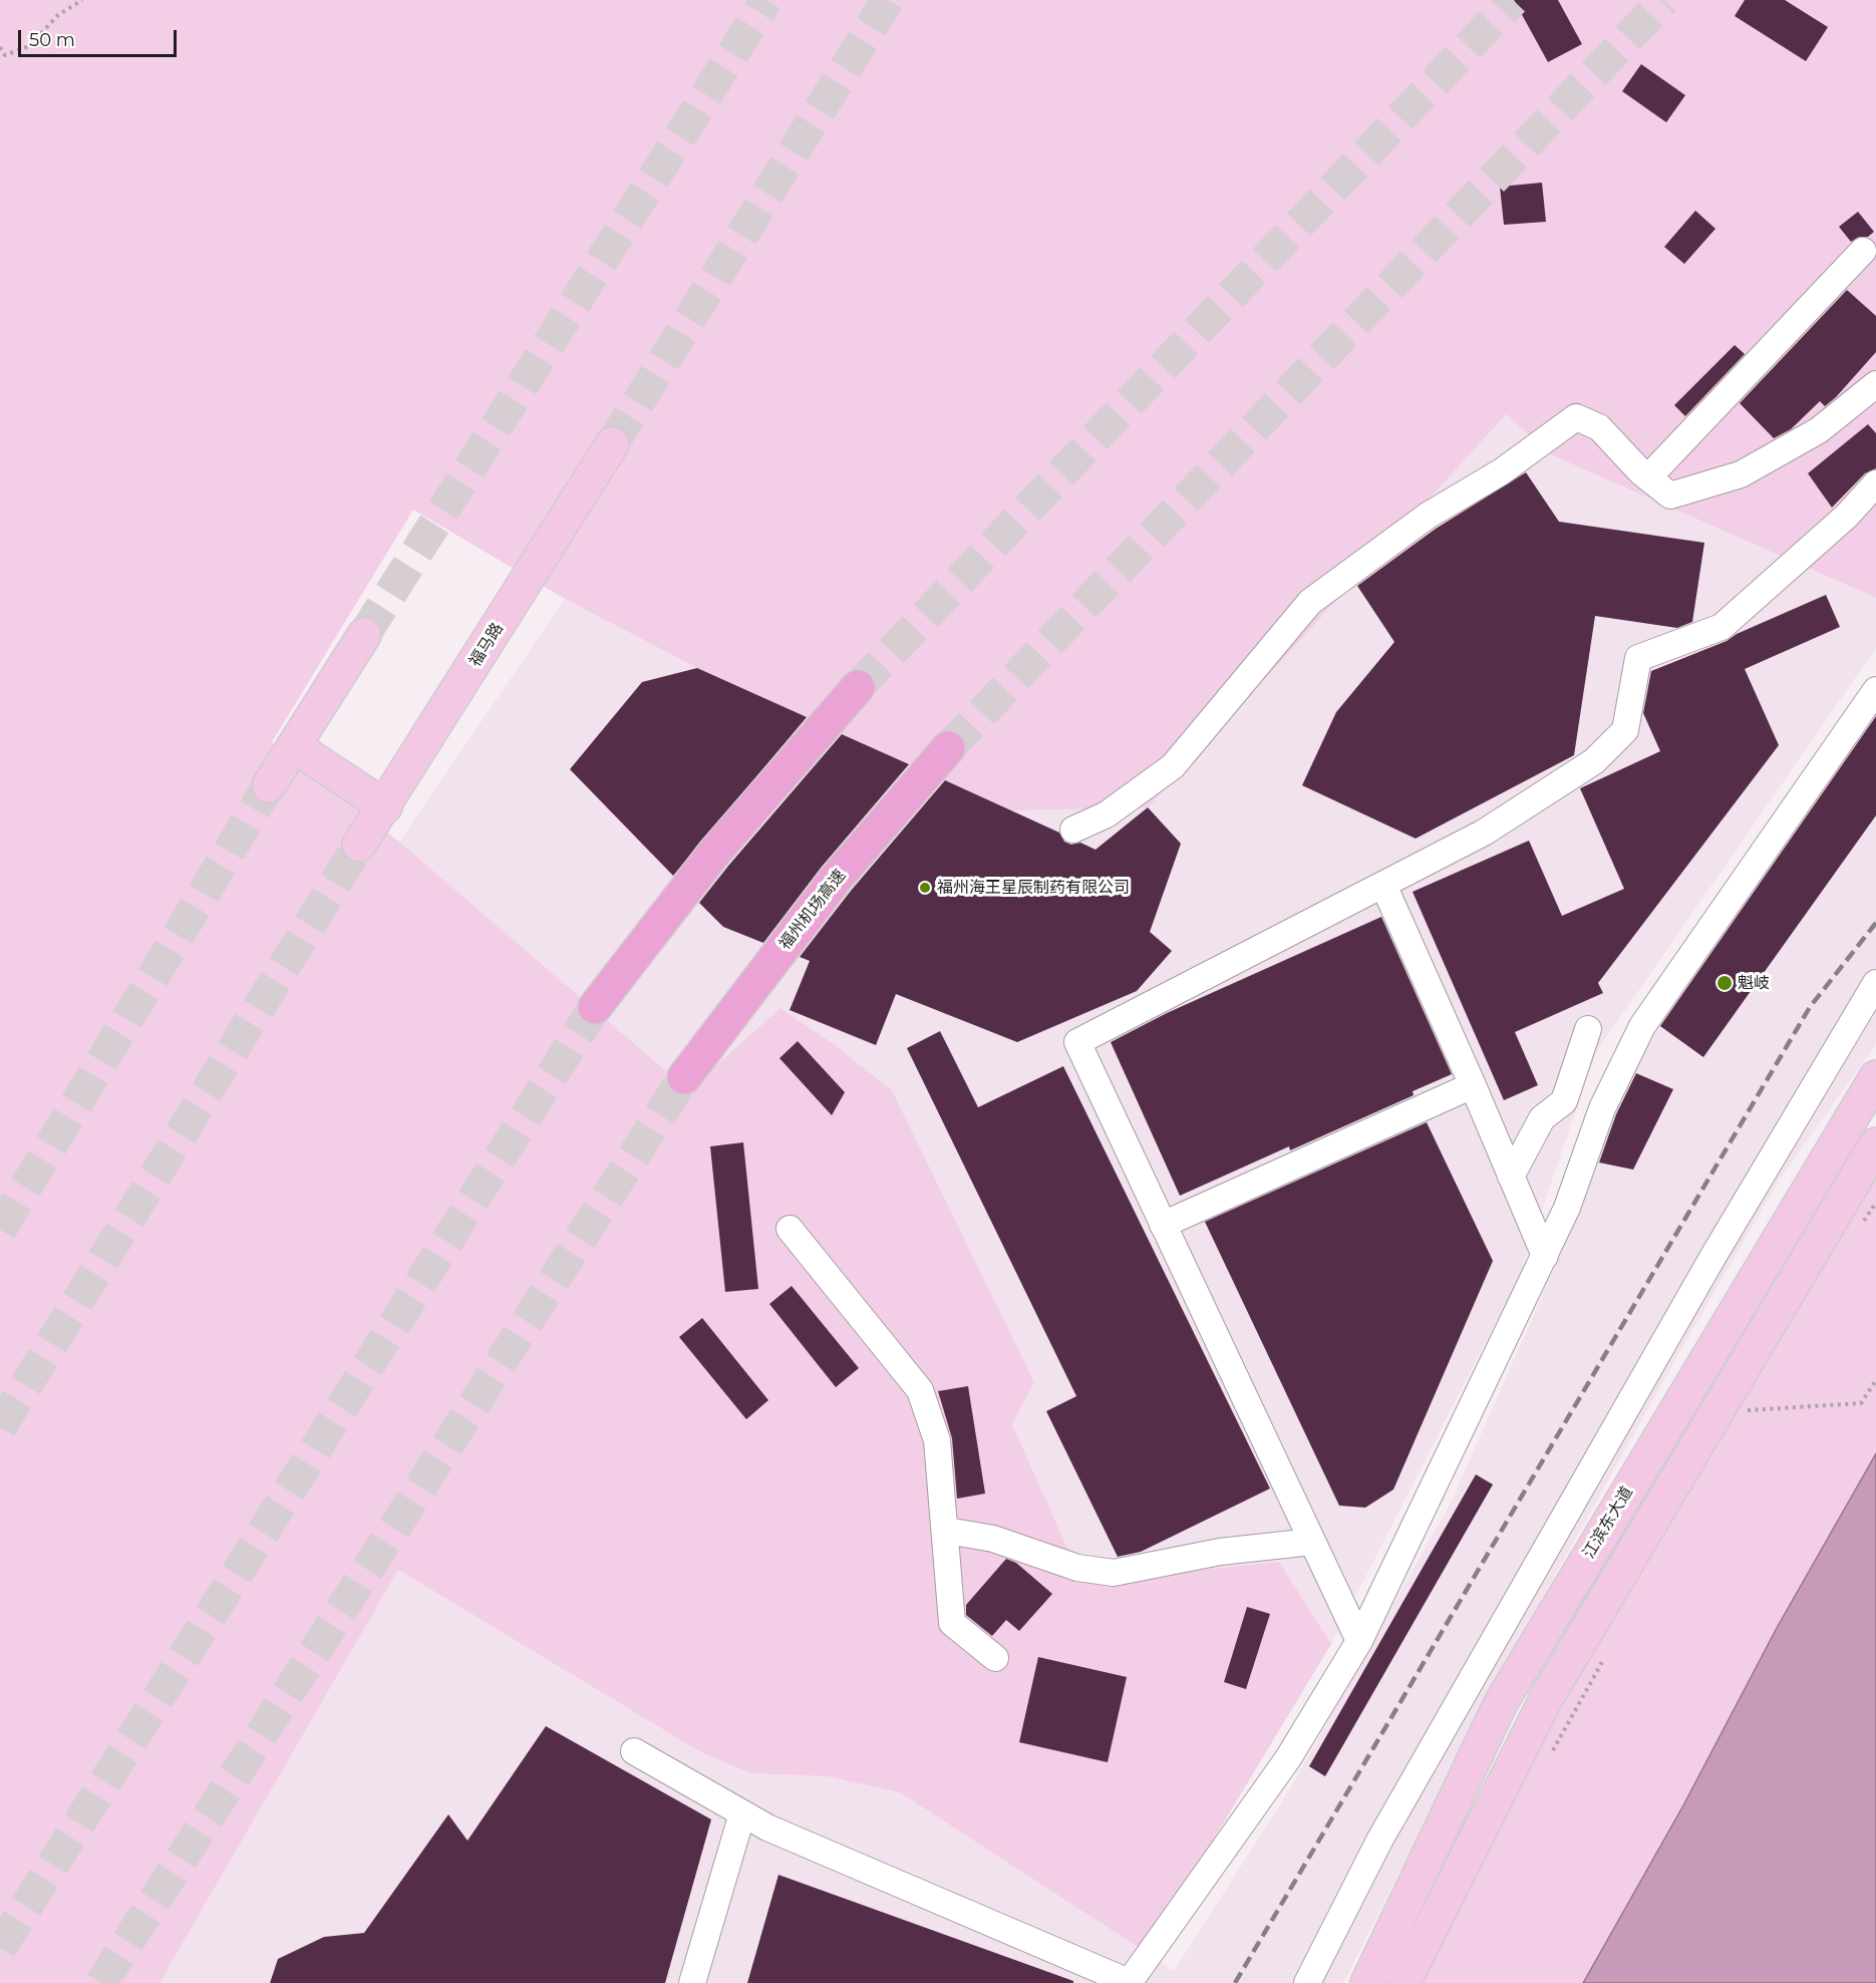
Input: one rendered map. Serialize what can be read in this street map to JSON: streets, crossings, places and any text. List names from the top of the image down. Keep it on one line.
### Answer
{"streets":{"highway":["福州机场高速"],"main road":["福马路","江滨东大道"]},"places":["福州海王星辰制药有限公司","魁岐"],"scale_bar":"50 m"}
